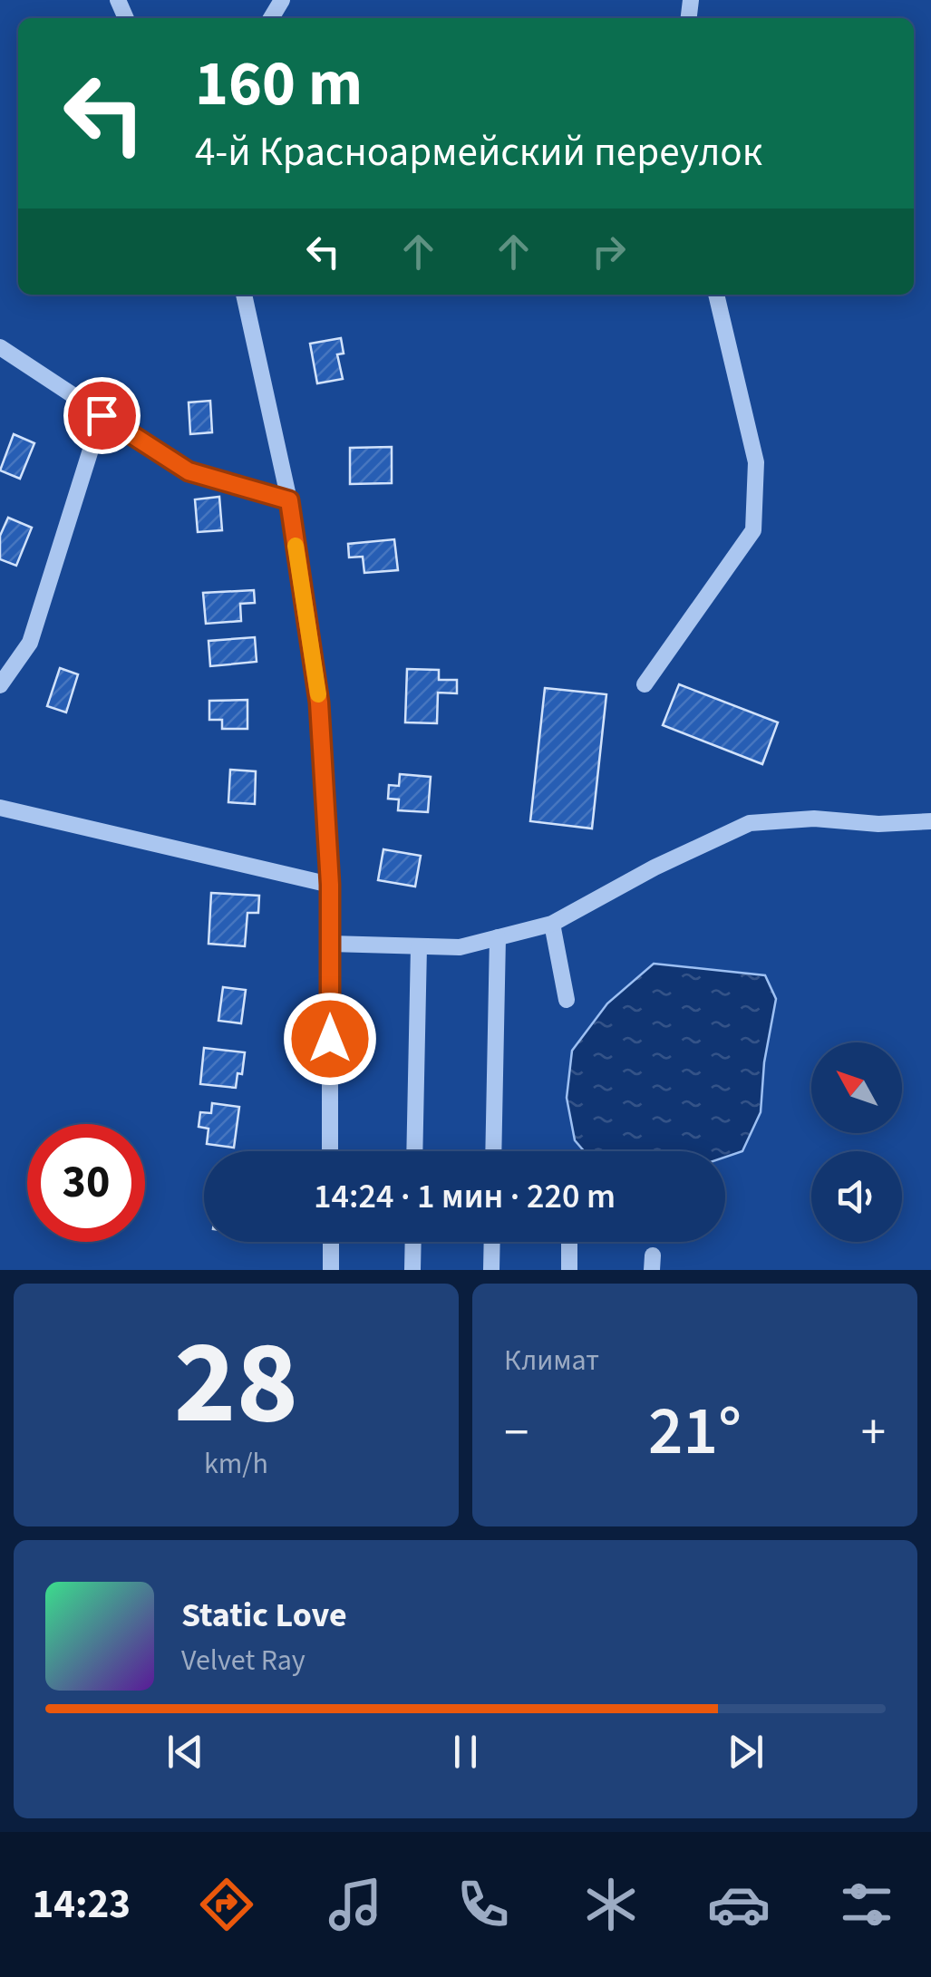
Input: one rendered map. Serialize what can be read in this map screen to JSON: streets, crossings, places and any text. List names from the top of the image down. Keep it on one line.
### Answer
{"north":"top left","page":{"turn":["160 m","4-й Красноармейский переулок"],"limit":"30","trip":"14:24 · 1 мин · 220 m","tile":[["28","km/h"],"Климат"],"heat":["−","21°","+"],"song":["Static Love","Velvet Ray"],"tabs":"14:23"}}
